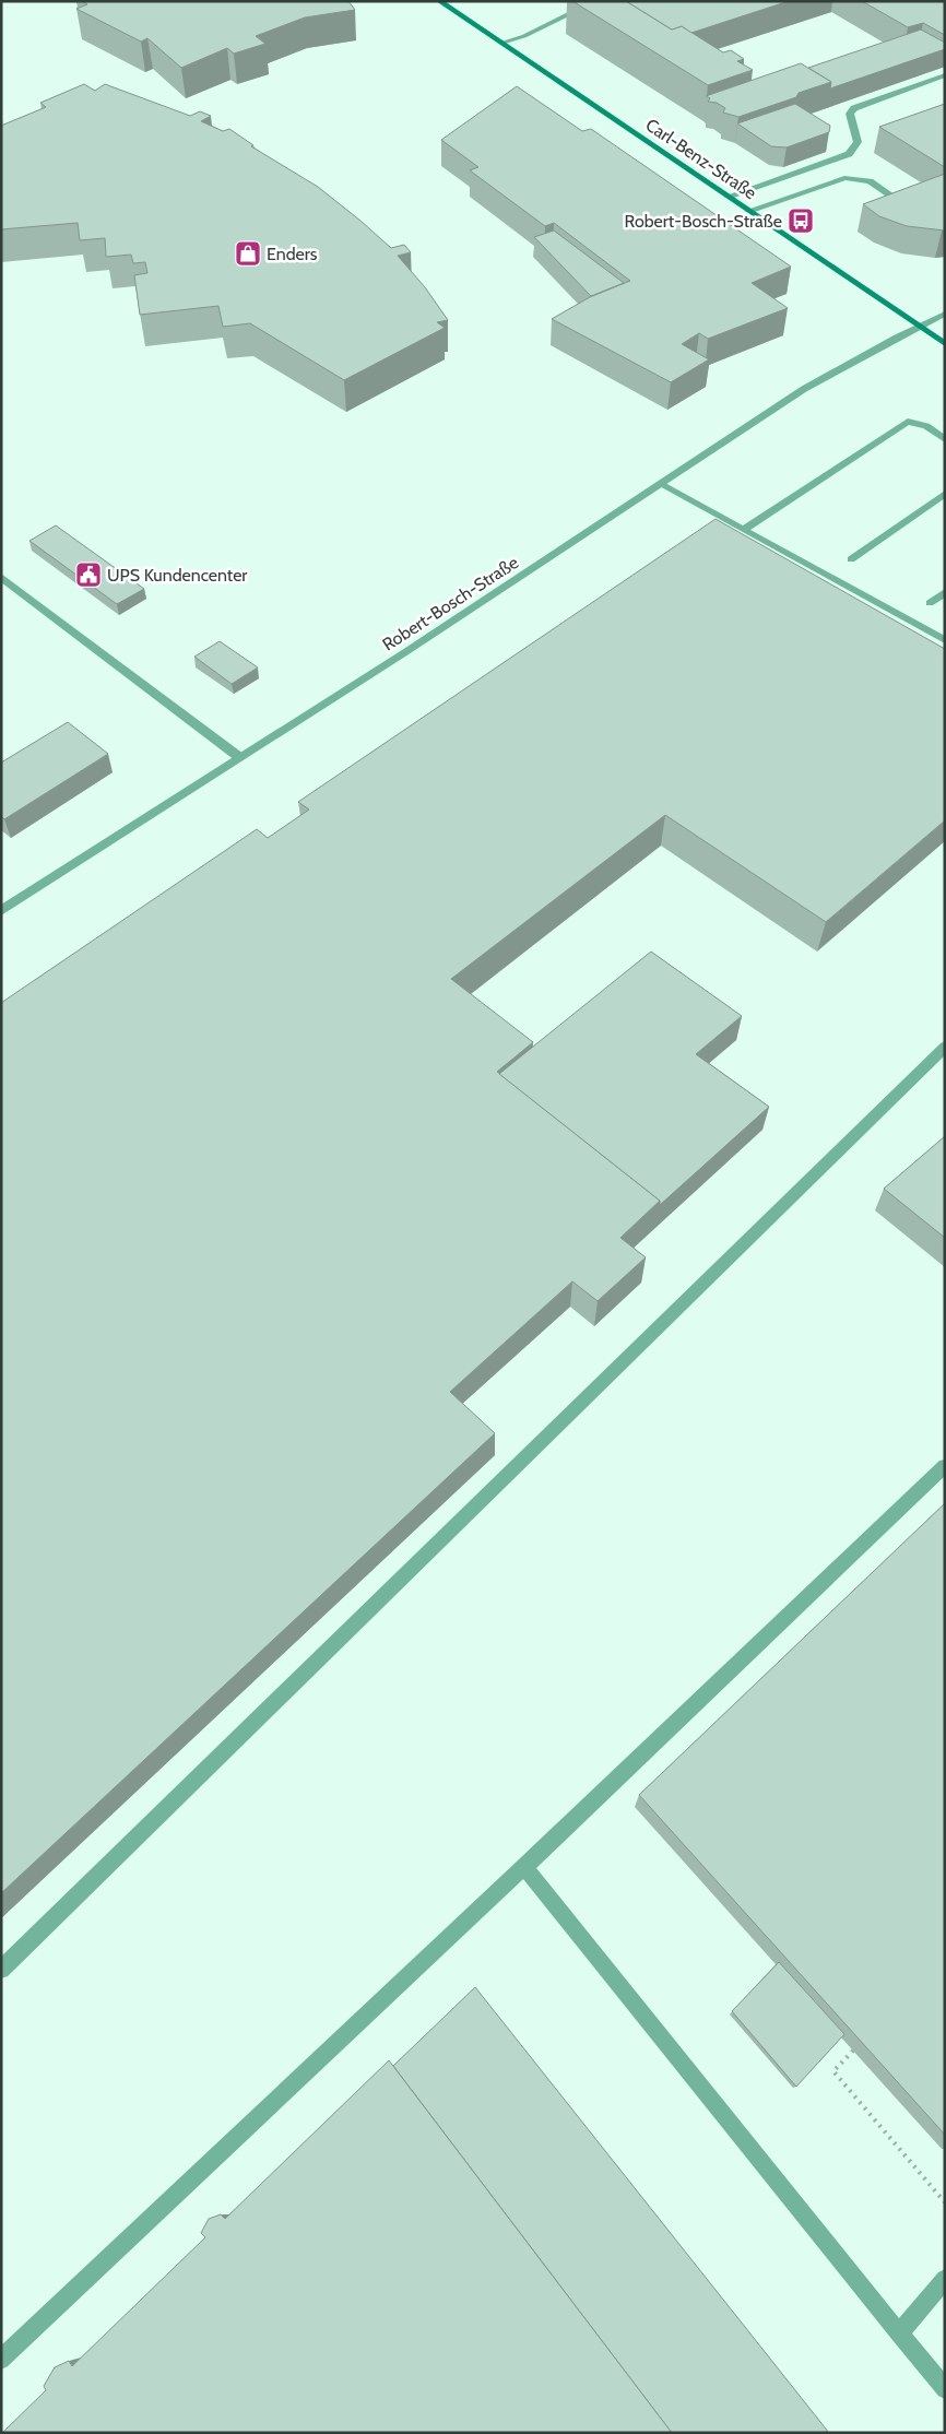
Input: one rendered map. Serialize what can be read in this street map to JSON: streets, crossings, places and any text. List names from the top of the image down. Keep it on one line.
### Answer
{"streets":{"main road":["Carl-Benz-Straße"],"street":["Robert-Bosch-Straße"]},"crossings":[["Carl-Benz-Straße","Robert-Bosch-Straße"]],"places":{"bus stop":["Robert-Bosch-Straße"],"shop":["Enders"],"public building":["UPS Kundencenter"]}}
